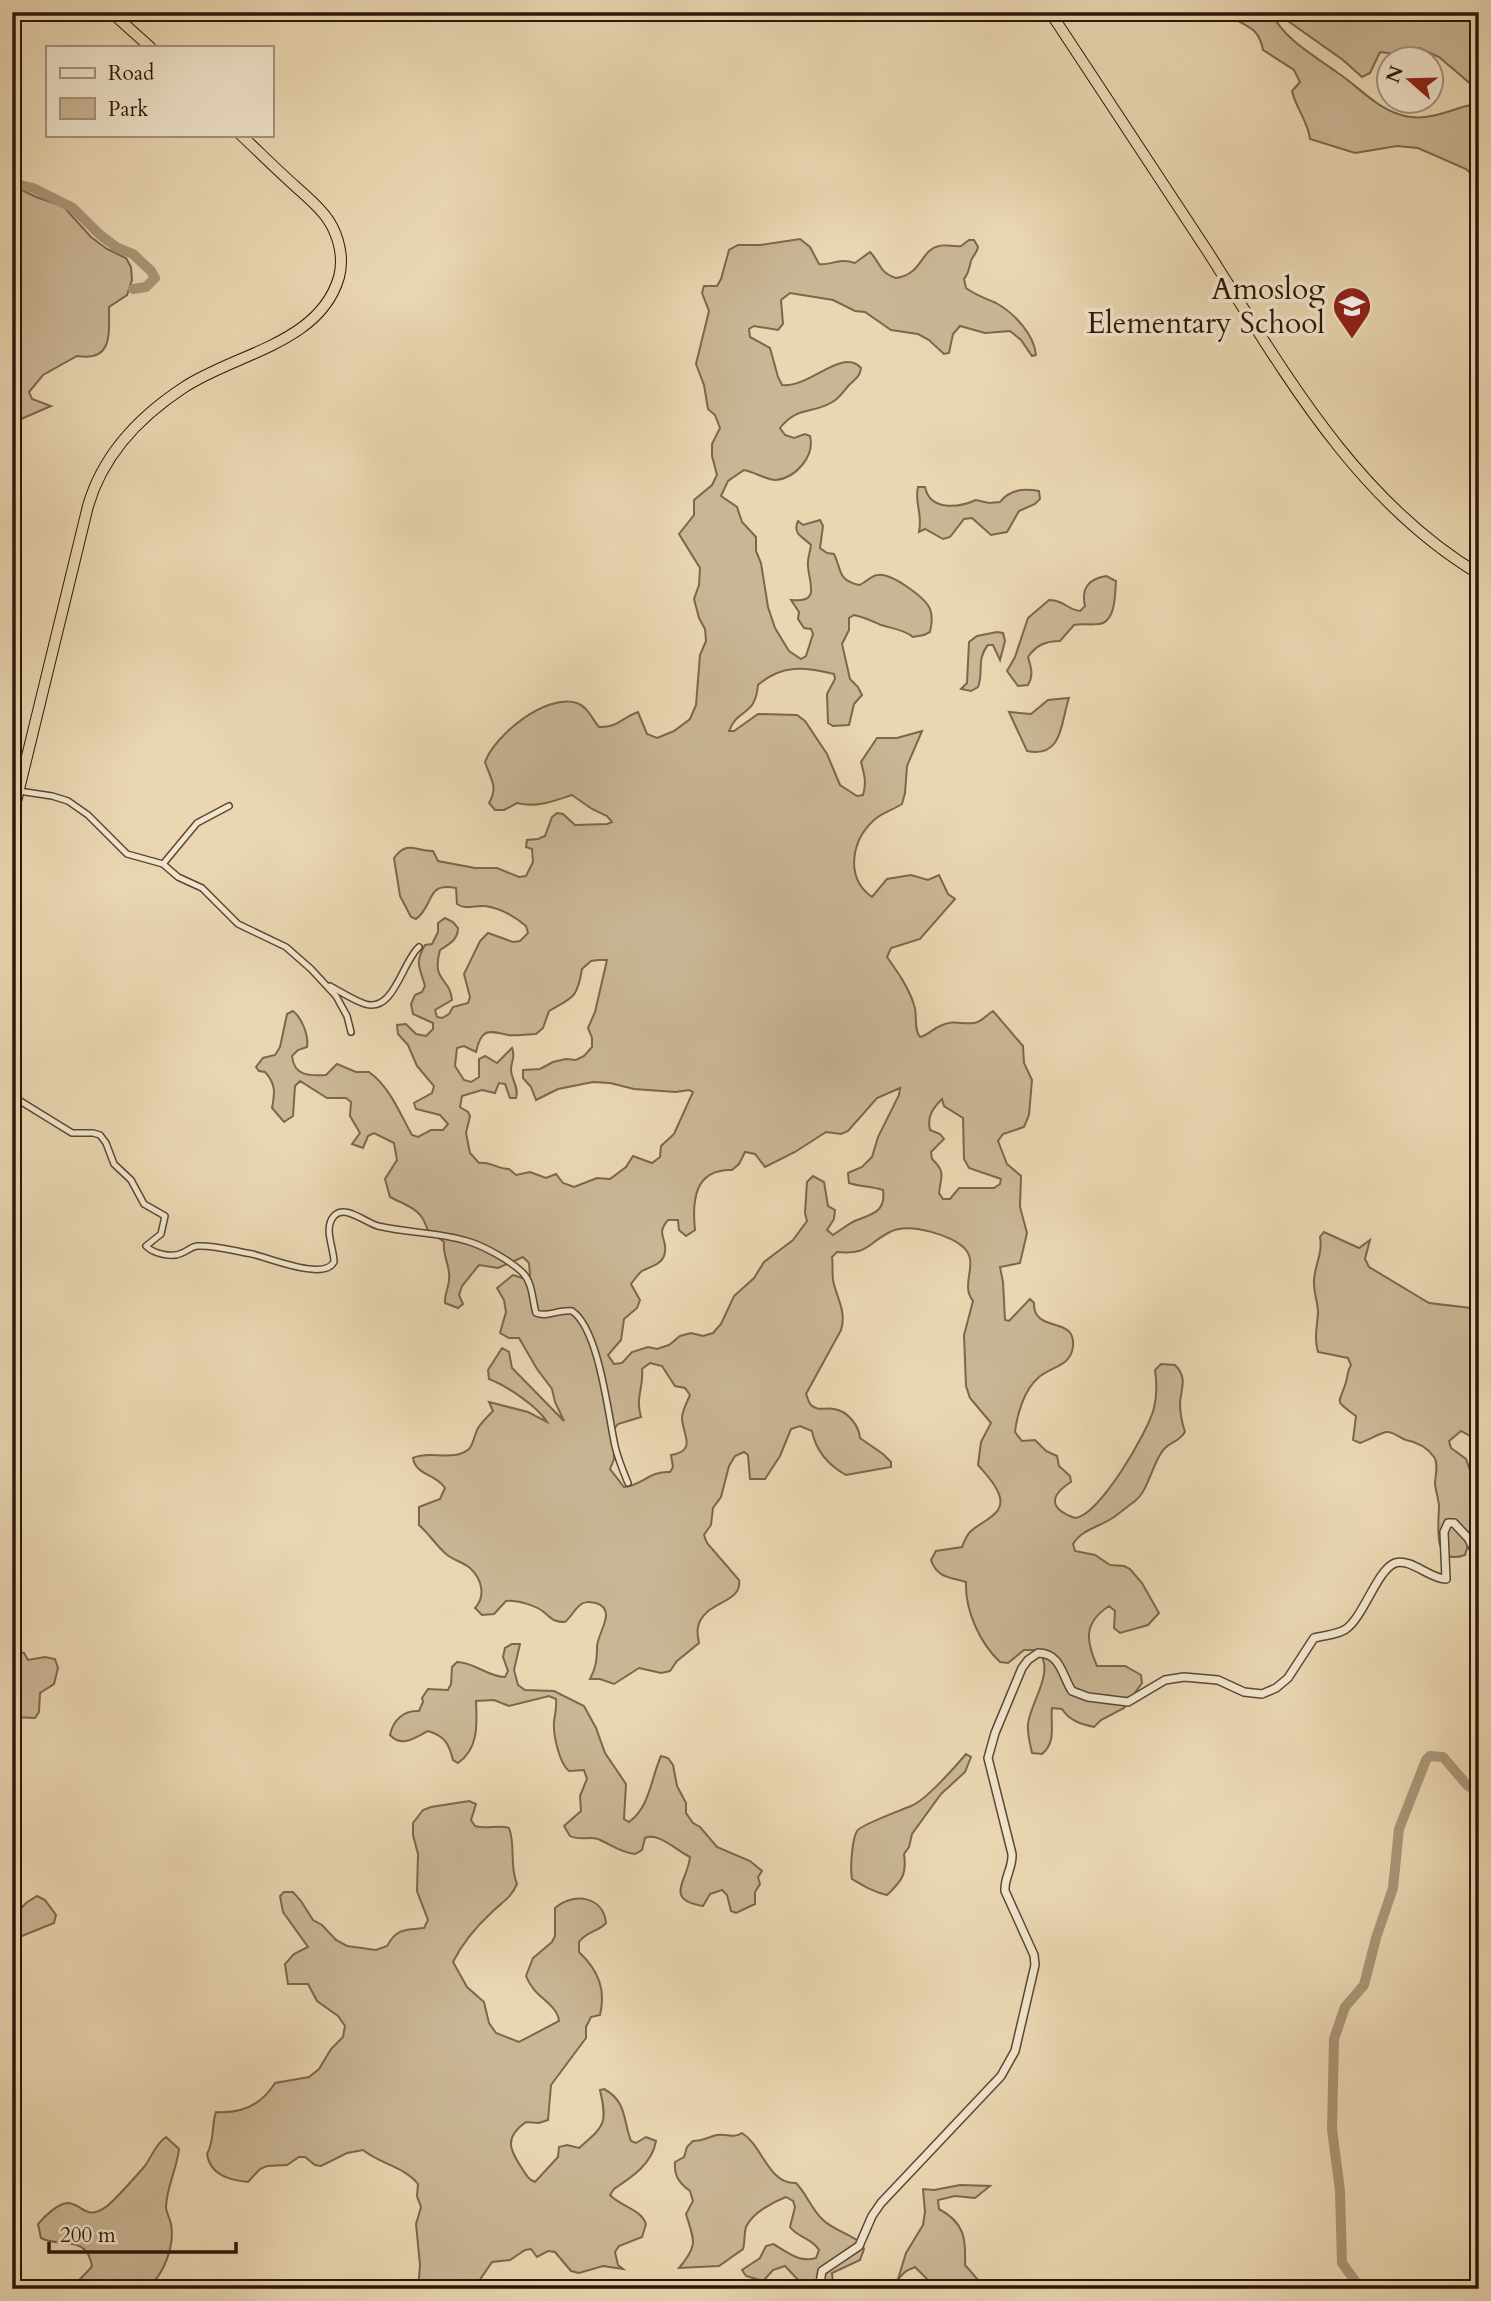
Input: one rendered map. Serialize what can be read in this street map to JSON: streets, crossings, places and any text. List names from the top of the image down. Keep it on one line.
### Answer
{"places":{"school or university":["Amoslog Elementary School"]},"legend":["Road","Park"],"scale_bar":"200 m","north":"left"}
